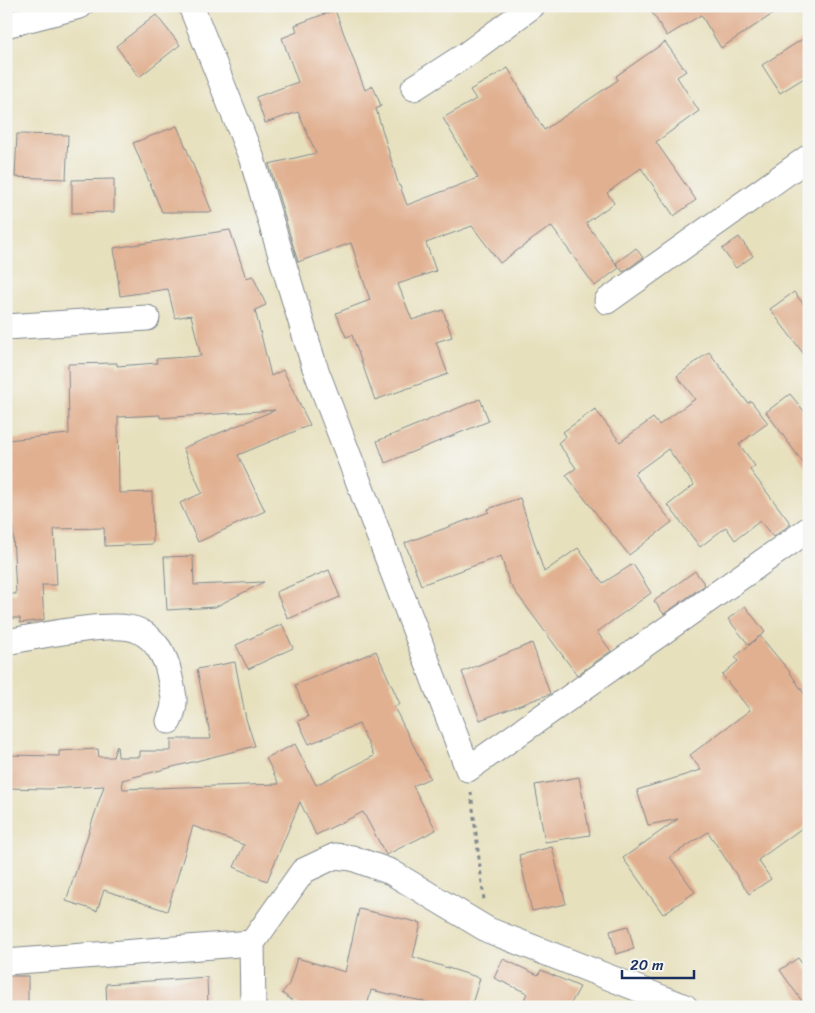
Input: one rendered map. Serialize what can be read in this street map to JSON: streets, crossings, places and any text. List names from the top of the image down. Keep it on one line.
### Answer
{"scale_bar":"20 m"}
